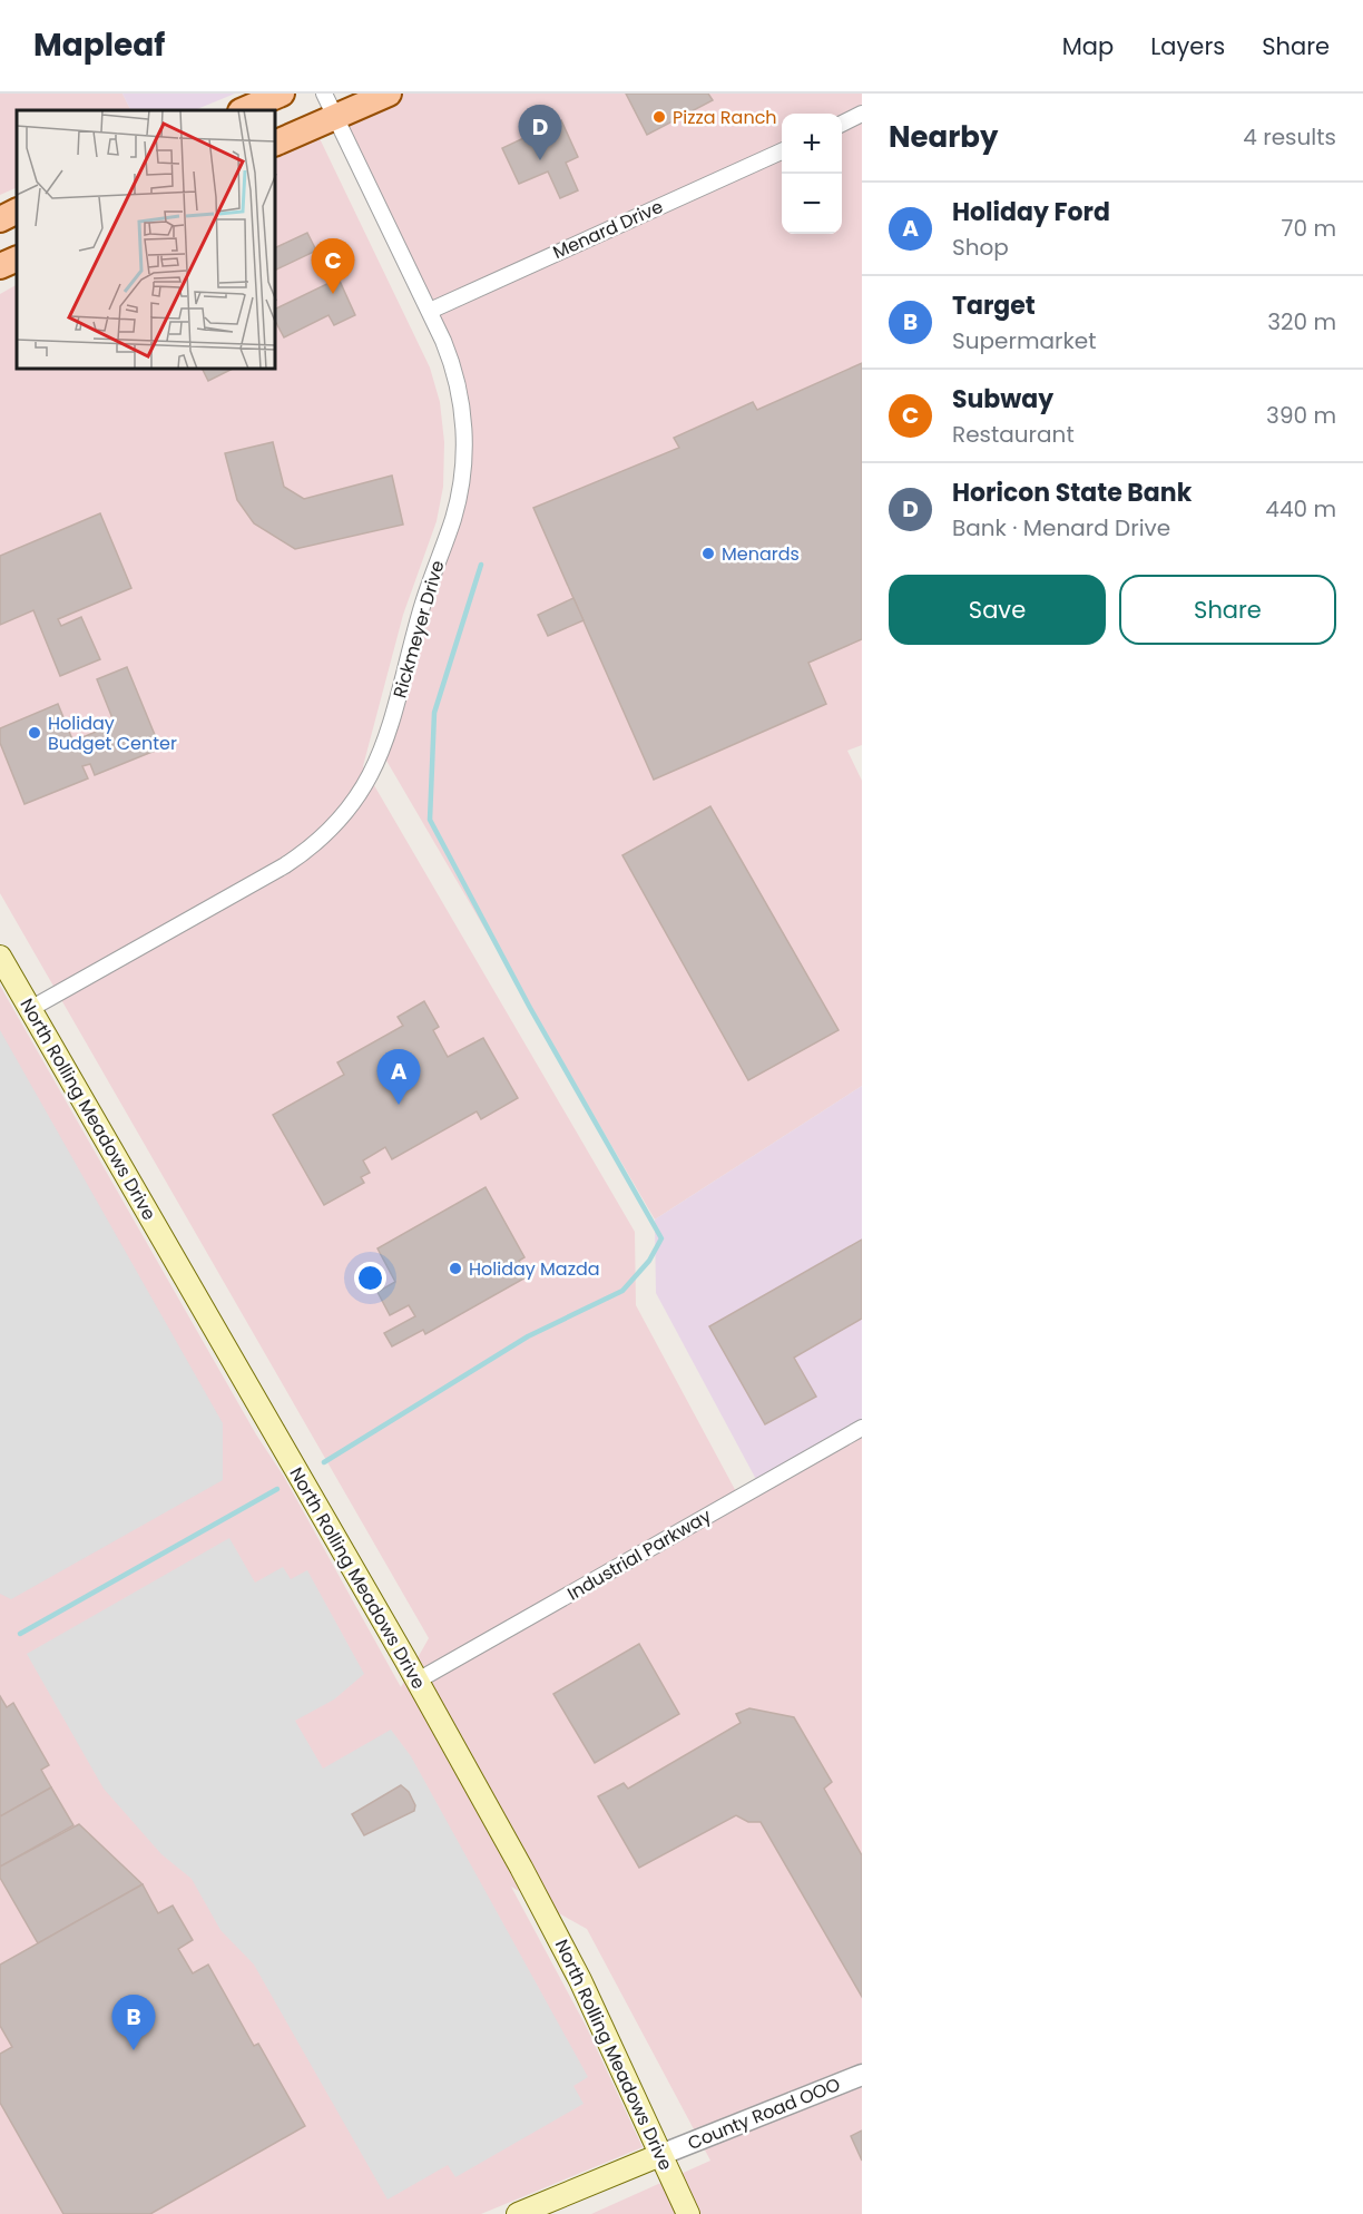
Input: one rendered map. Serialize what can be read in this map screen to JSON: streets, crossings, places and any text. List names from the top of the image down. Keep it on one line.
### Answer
{"streets":{"main road":["North Rolling Meadows Drive","County Road OOO"],"street":["Menard Drive","Rickmeyer Drive","Industrial Parkway"]},"crossings":[["Menard Drive","Rickmeyer Drive"],["Rickmeyer Drive","North Rolling Meadows Drive"],["North Rolling Meadows Drive","Industrial Parkway"],["North Rolling Meadows Drive","County Road OOO"]],"places":["Pizza Ranch","Menards","Holiday Budget Center","Holiday Mazda"],"page":{"header":"Mapleaf","nav":["Map","Layers","Share"],"heading":["Nearby","4 results"],"pins":["D","C","A","B"],"map_buttons":["+","−"],"list":[{"mark":"A","name":"Holiday Ford","note":"Shop","value":"70 m"},{"mark":"B","name":"Target","note":"Supermarket","value":"320 m"},{"mark":"C","name":"Subway","note":"Restaurant","value":"390 m"},{"mark":"D","name":"Horicon State Bank","note":"Bank · Menard Drive","value":"440 m"}],"buttons":["Save","Share"]}}
